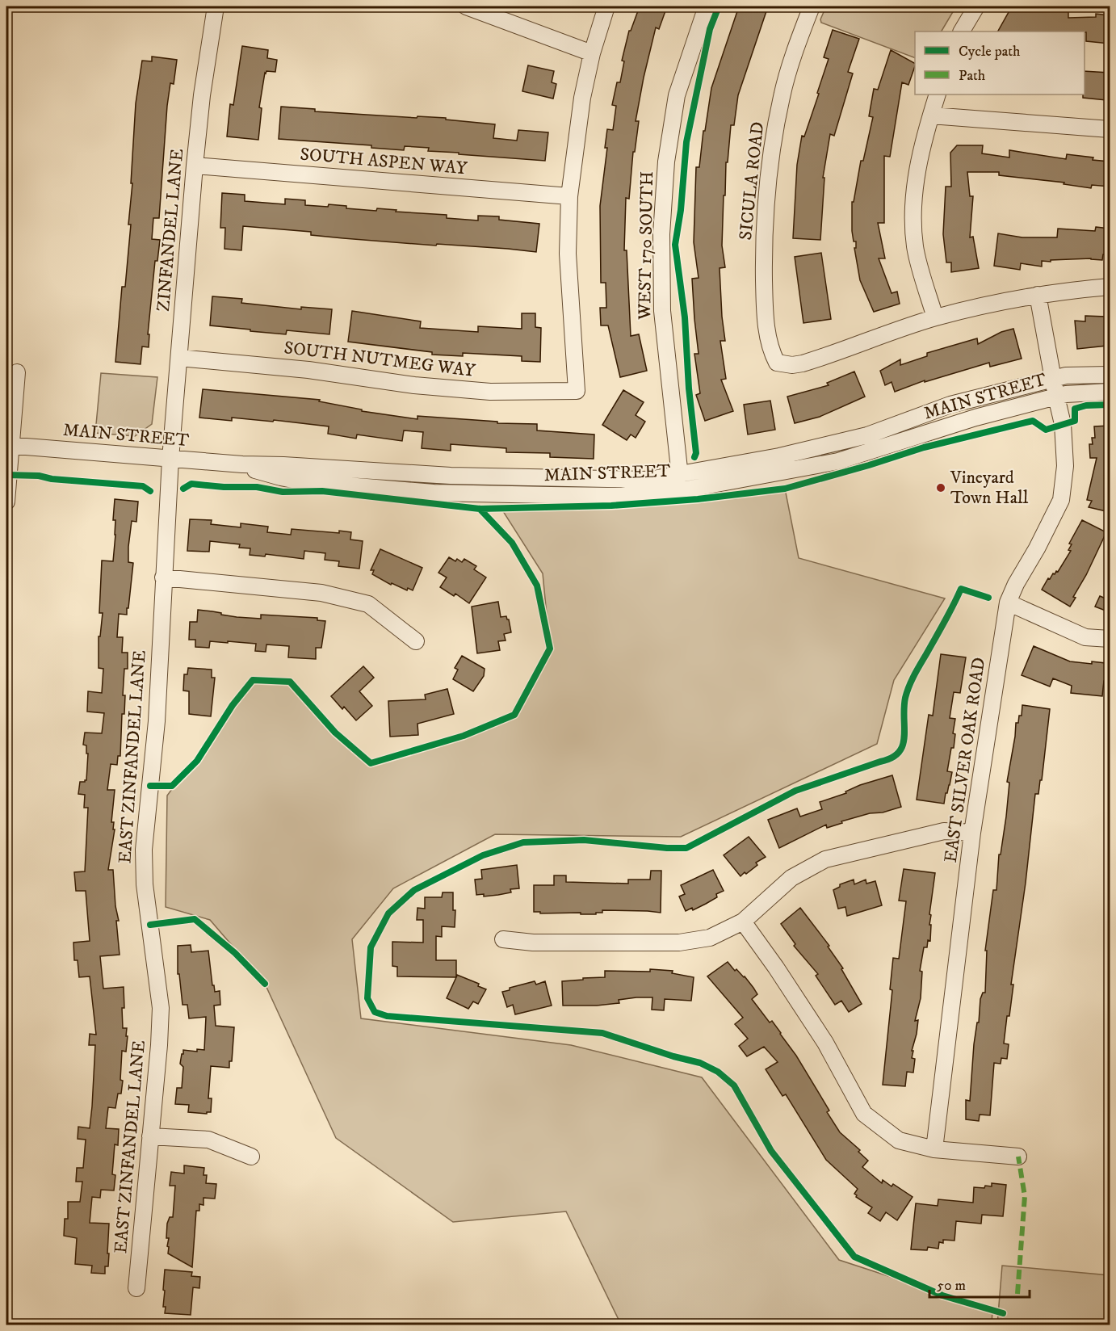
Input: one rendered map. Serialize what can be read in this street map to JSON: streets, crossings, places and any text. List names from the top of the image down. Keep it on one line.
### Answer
{"streets":{"street":["SOUTH ASPEN WAY","SICULA ROAD","ZINFANDEL LANE","WEST 170 SOUTH","SOUTH NUTMEG WAY","MAIN STREET","EAST ZINFANDEL LANE","EAST SILVER OAK ROAD"]},"crossings":[["SOUTH ASPEN WAY","ZINFANDEL LANE"],["SOUTH ASPEN WAY","SOUTH NUTMEG WAY"],["ZINFANDEL LANE","SOUTH NUTMEG WAY"],["ZINFANDEL LANE","MAIN STREET"],["ZINFANDEL LANE","EAST ZINFANDEL LANE"],["WEST 170 SOUTH","MAIN STREET"],["MAIN STREET","EAST ZINFANDEL LANE"],["MAIN STREET","EAST SILVER OAK ROAD"]],"places":["Vineyard Town Hall"],"legend":["Cycle path","Path"],"scale_bar":"50 m"}
